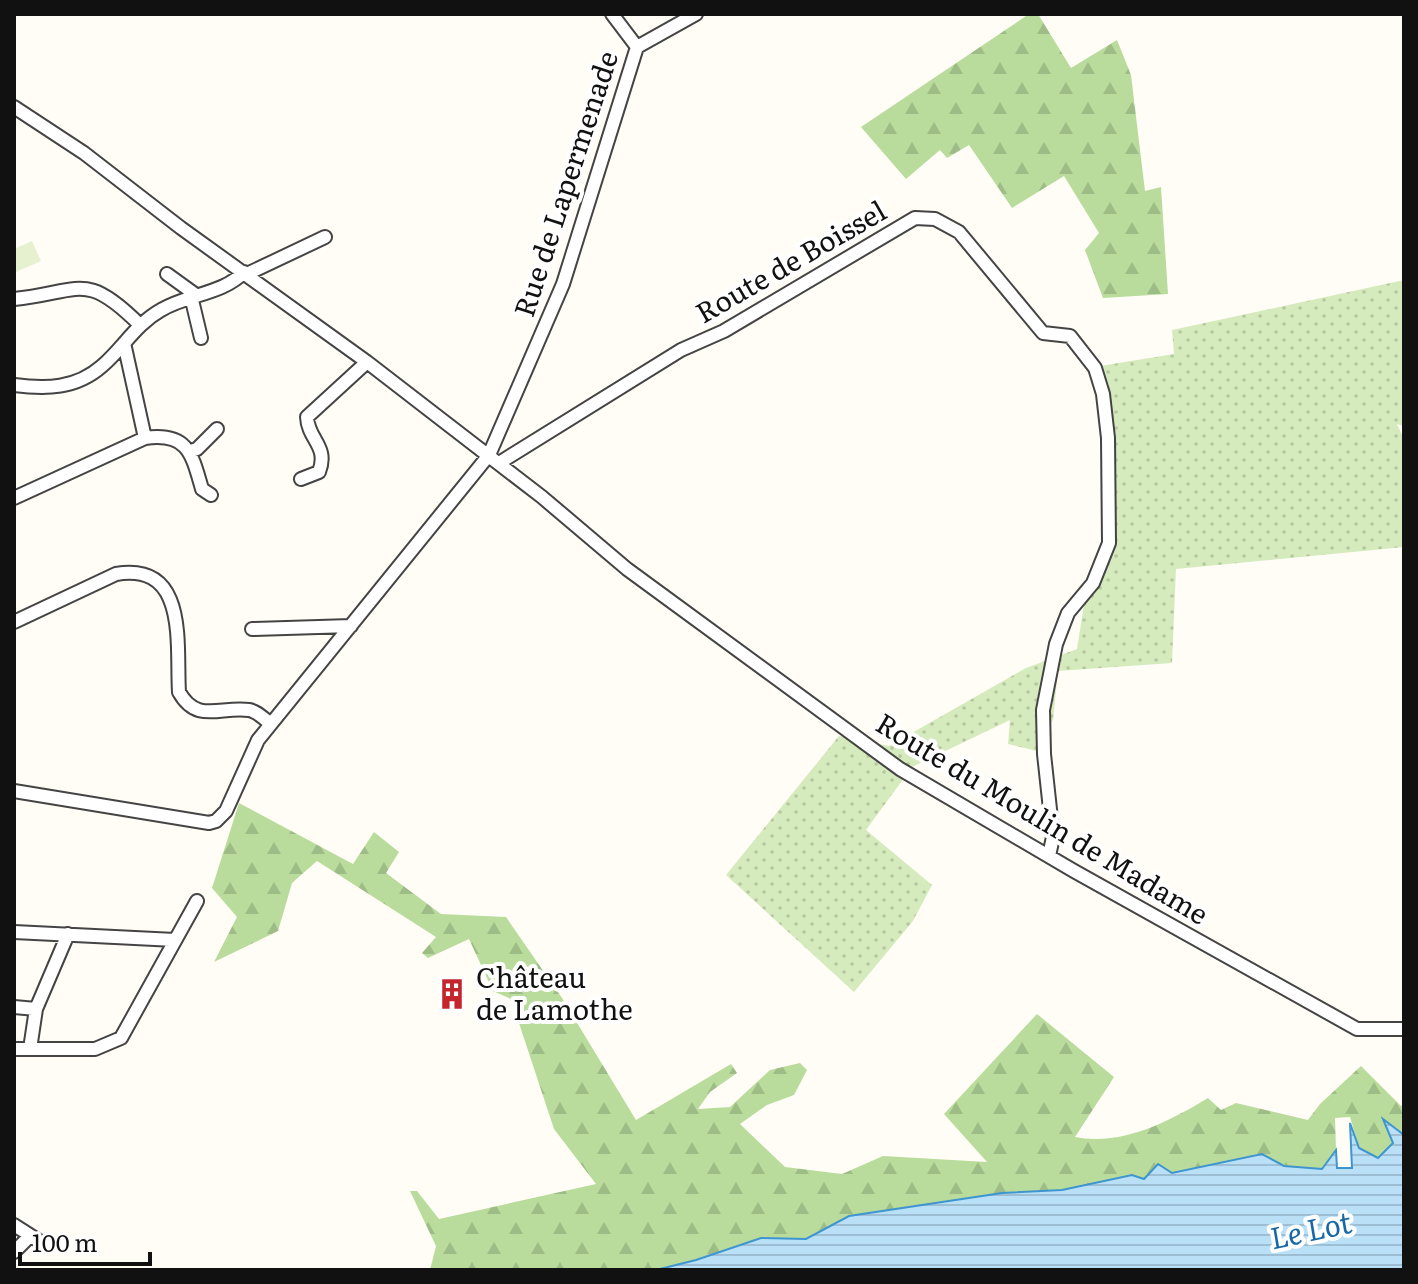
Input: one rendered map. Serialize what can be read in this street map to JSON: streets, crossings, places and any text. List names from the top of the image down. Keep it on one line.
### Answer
{"streets":{"street":["Rue de Lapermenade","Route de Boissel","Route du Moulin de Madame"]},"crossings":[["Rue de Lapermenade","Route de Boissel"],["Rue de Lapermenade","Route du Moulin de Madame"],["Route de Boissel","Route du Moulin de Madame"]],"water":["Le Lot"],"places":{"building":["Château de Lamothe"]},"scale_bar":"100 m"}
